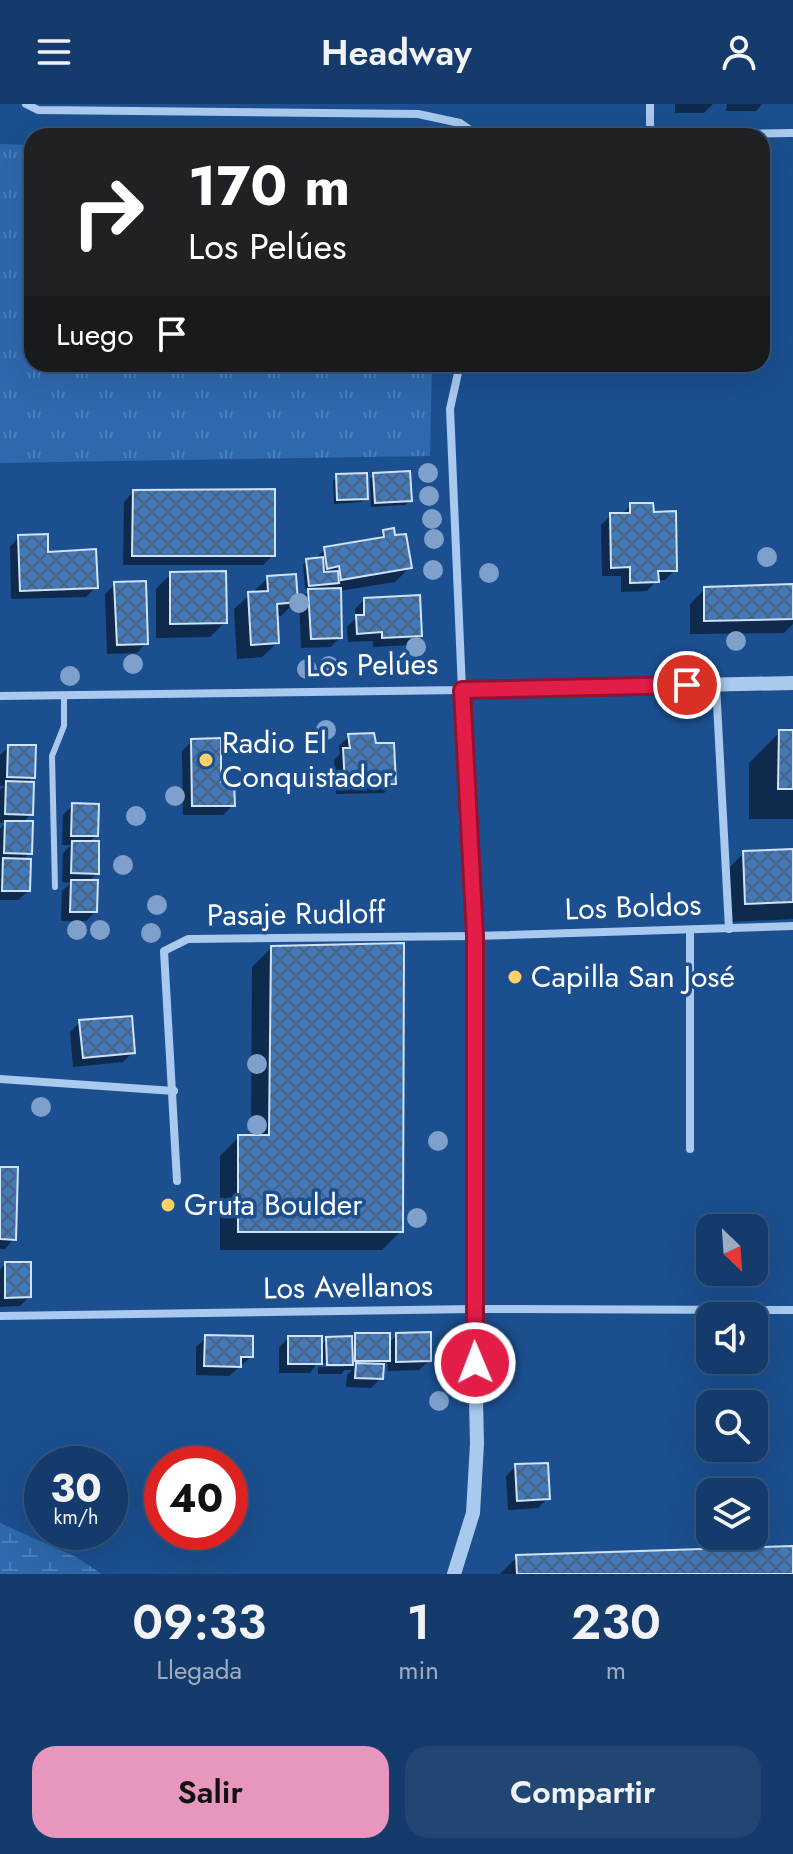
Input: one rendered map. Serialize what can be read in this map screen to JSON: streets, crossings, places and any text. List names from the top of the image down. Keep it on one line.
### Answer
{"streets":{"street":["Los Pelúes","Los Boldos","Pasaje Rudloff","Los Avellanos"]},"crossings":[["Los Boldos","Pasaje Rudloff"]],"places":["Radio El Conquistador","Capilla San José","Gruta Boulder"],"north":"bottom right","page":{"header":"Headway","turn":["170 m","Los Pelúes"],"then":"Luego","speed":"30 km/h","limit":"40","eta":["09:33","Llegada","1","min","230","m"],"buttons":["Salir","Compartir"]}}
